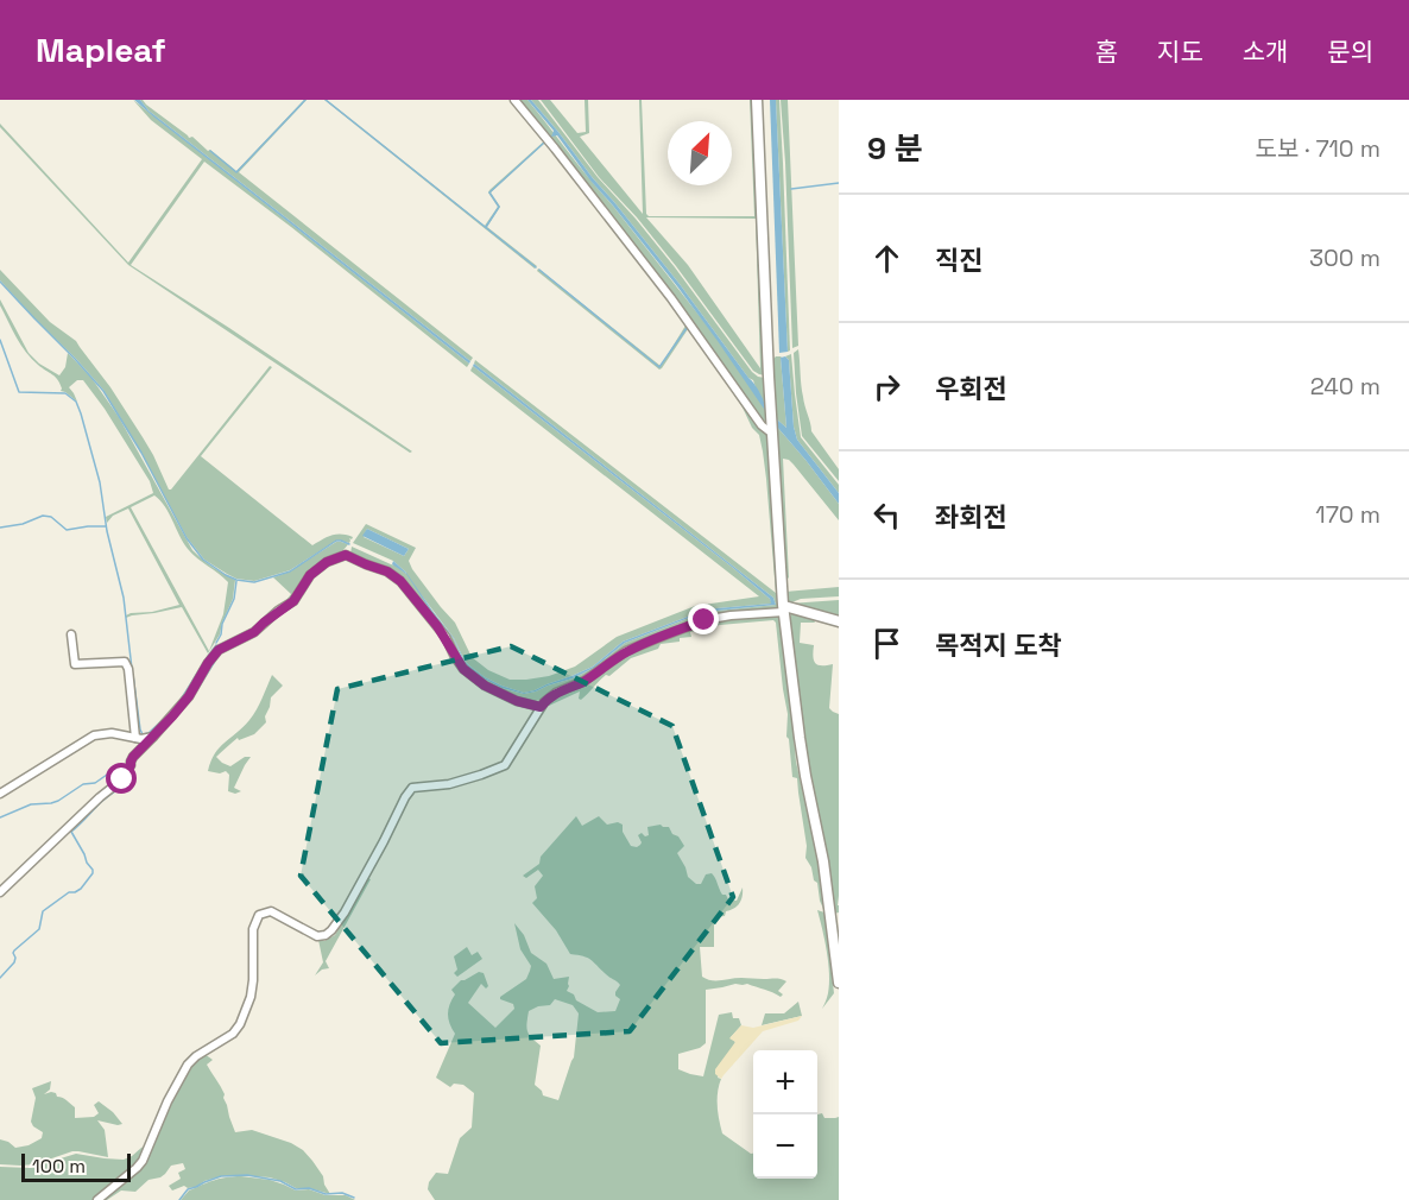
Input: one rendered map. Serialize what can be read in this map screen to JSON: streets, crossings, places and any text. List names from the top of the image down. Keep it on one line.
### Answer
{"scale_bar":"100 m","north":"top right","page":{"header":"Mapleaf","nav":["홈","지도","소개","문의"],"heading":["9 분","도보 · 710 m"],"list":[["직진","300 m"],["우회전","240 m"],["좌회전","170 m"],"목적지 도착"],"map_buttons":["+","−"],"scale":"100 m"}}
